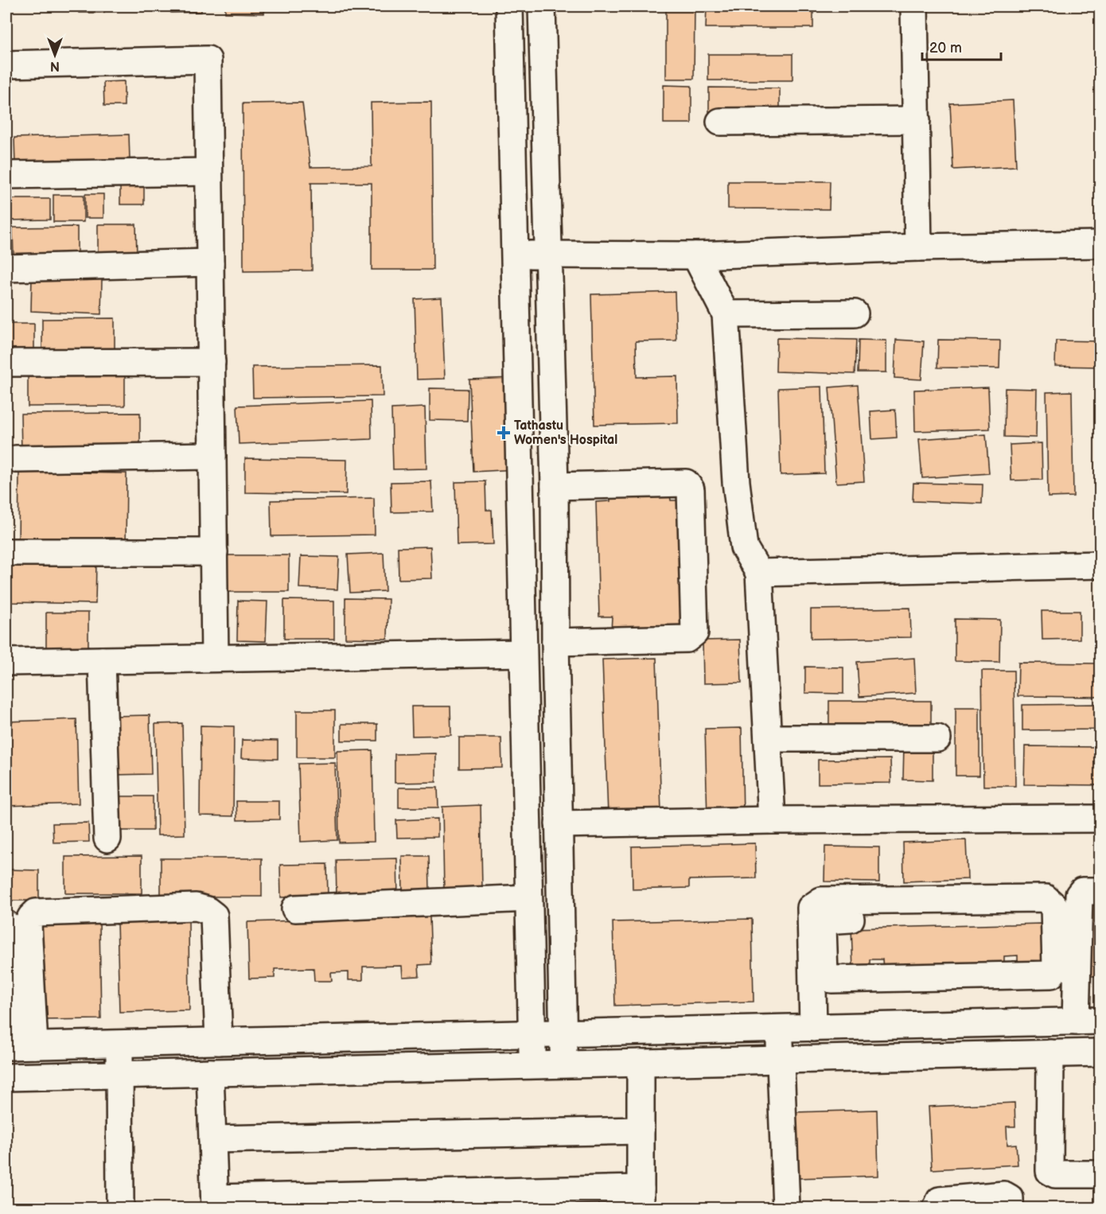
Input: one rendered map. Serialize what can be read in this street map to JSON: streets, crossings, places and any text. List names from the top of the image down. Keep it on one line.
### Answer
{"places":{"health":["Tathastu Women's Hospital"]},"scale_bar":"20 m","north":"bottom"}
